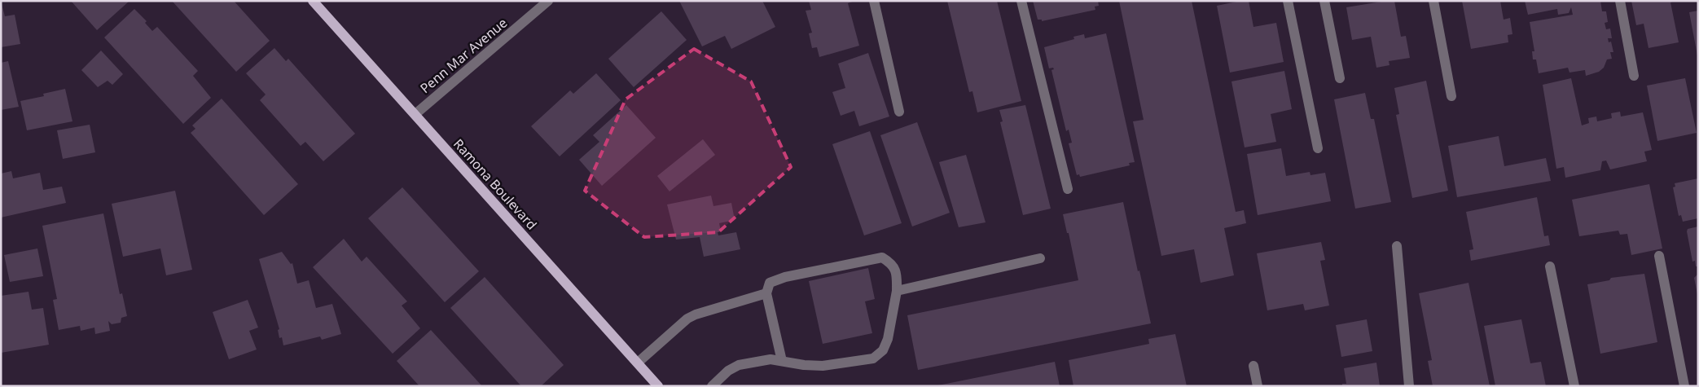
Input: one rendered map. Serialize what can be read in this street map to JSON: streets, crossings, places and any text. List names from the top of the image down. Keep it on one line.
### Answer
{"streets":{"main road":["Ramona Boulevard"],"street":["Penn Mar Avenue"]},"crossings":[["Penn Mar Avenue","Ramona Boulevard"]]}
